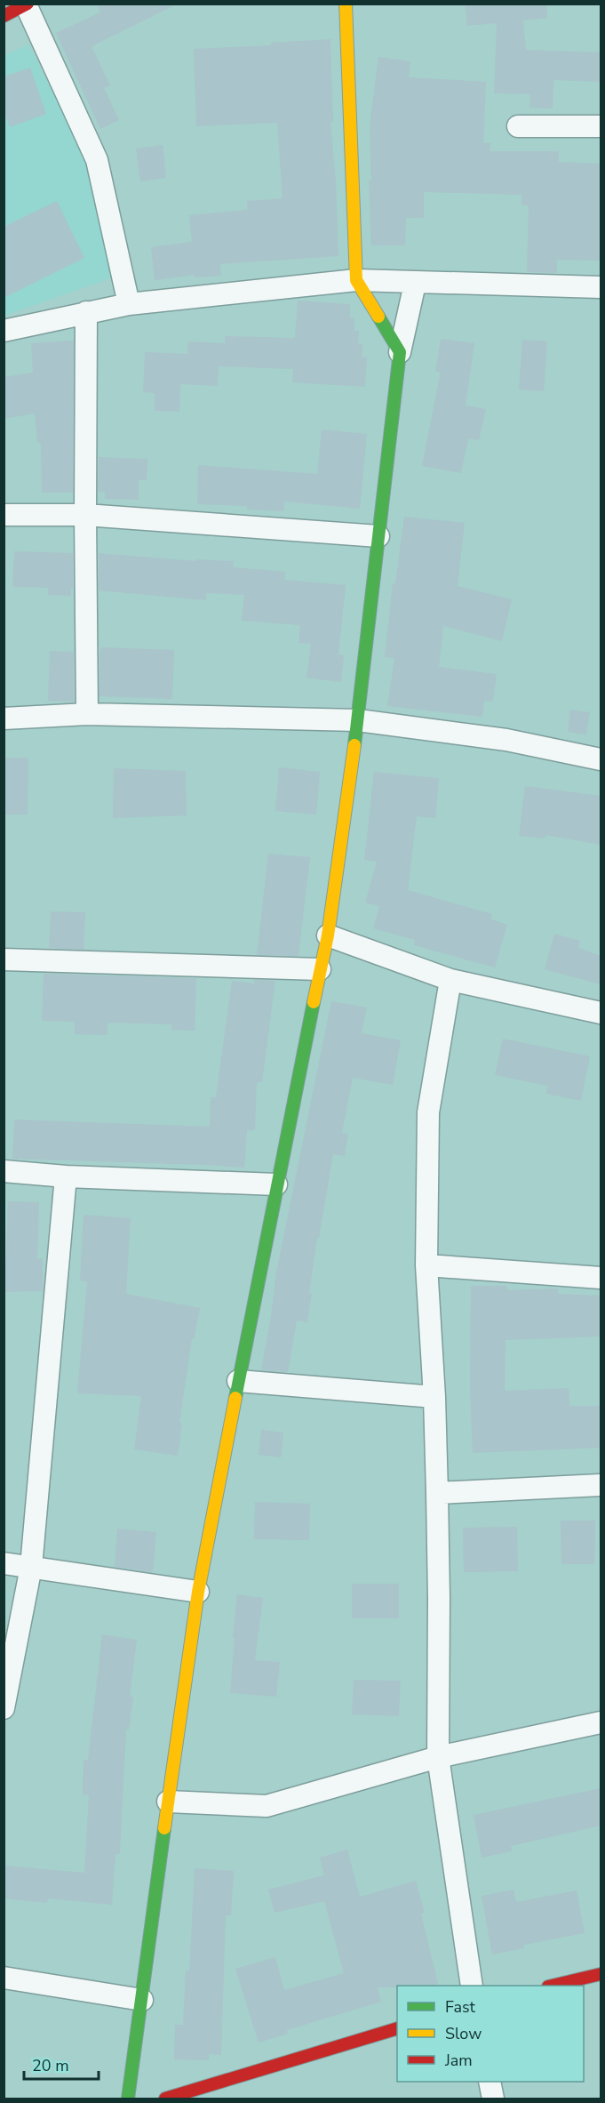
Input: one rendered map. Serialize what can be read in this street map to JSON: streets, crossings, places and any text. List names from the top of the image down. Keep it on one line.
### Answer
{"legend":["Fast","Slow","Jam"],"scale_bar":"20 m"}
